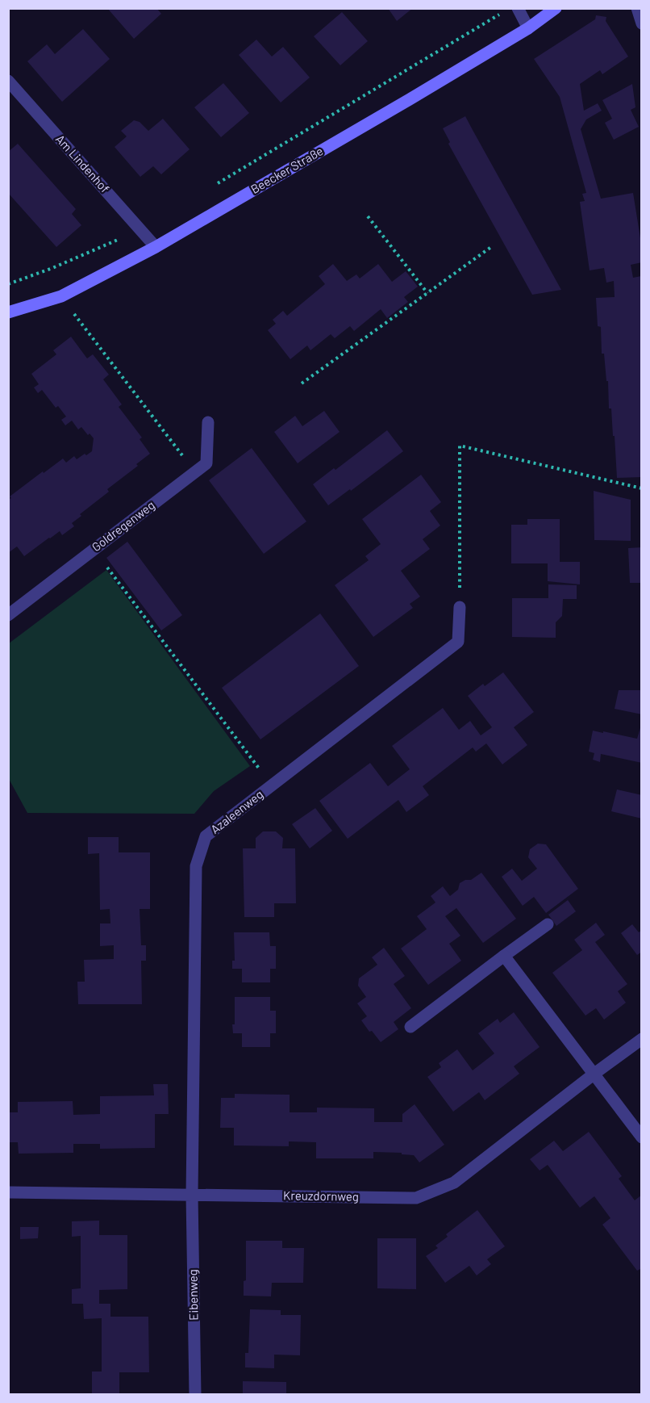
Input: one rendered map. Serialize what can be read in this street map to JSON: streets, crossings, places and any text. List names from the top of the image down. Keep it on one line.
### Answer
{"streets":{"street":["Am Lindenhof","Beecker Straße","Goldregenweg","Azaleenweg","Kreuzdornweg","Eibenweg"]},"crossings":[["Am Lindenhof","Beecker Straße"],["Azaleenweg","Kreuzdornweg"],["Azaleenweg","Eibenweg"],["Kreuzdornweg","Eibenweg"]]}
